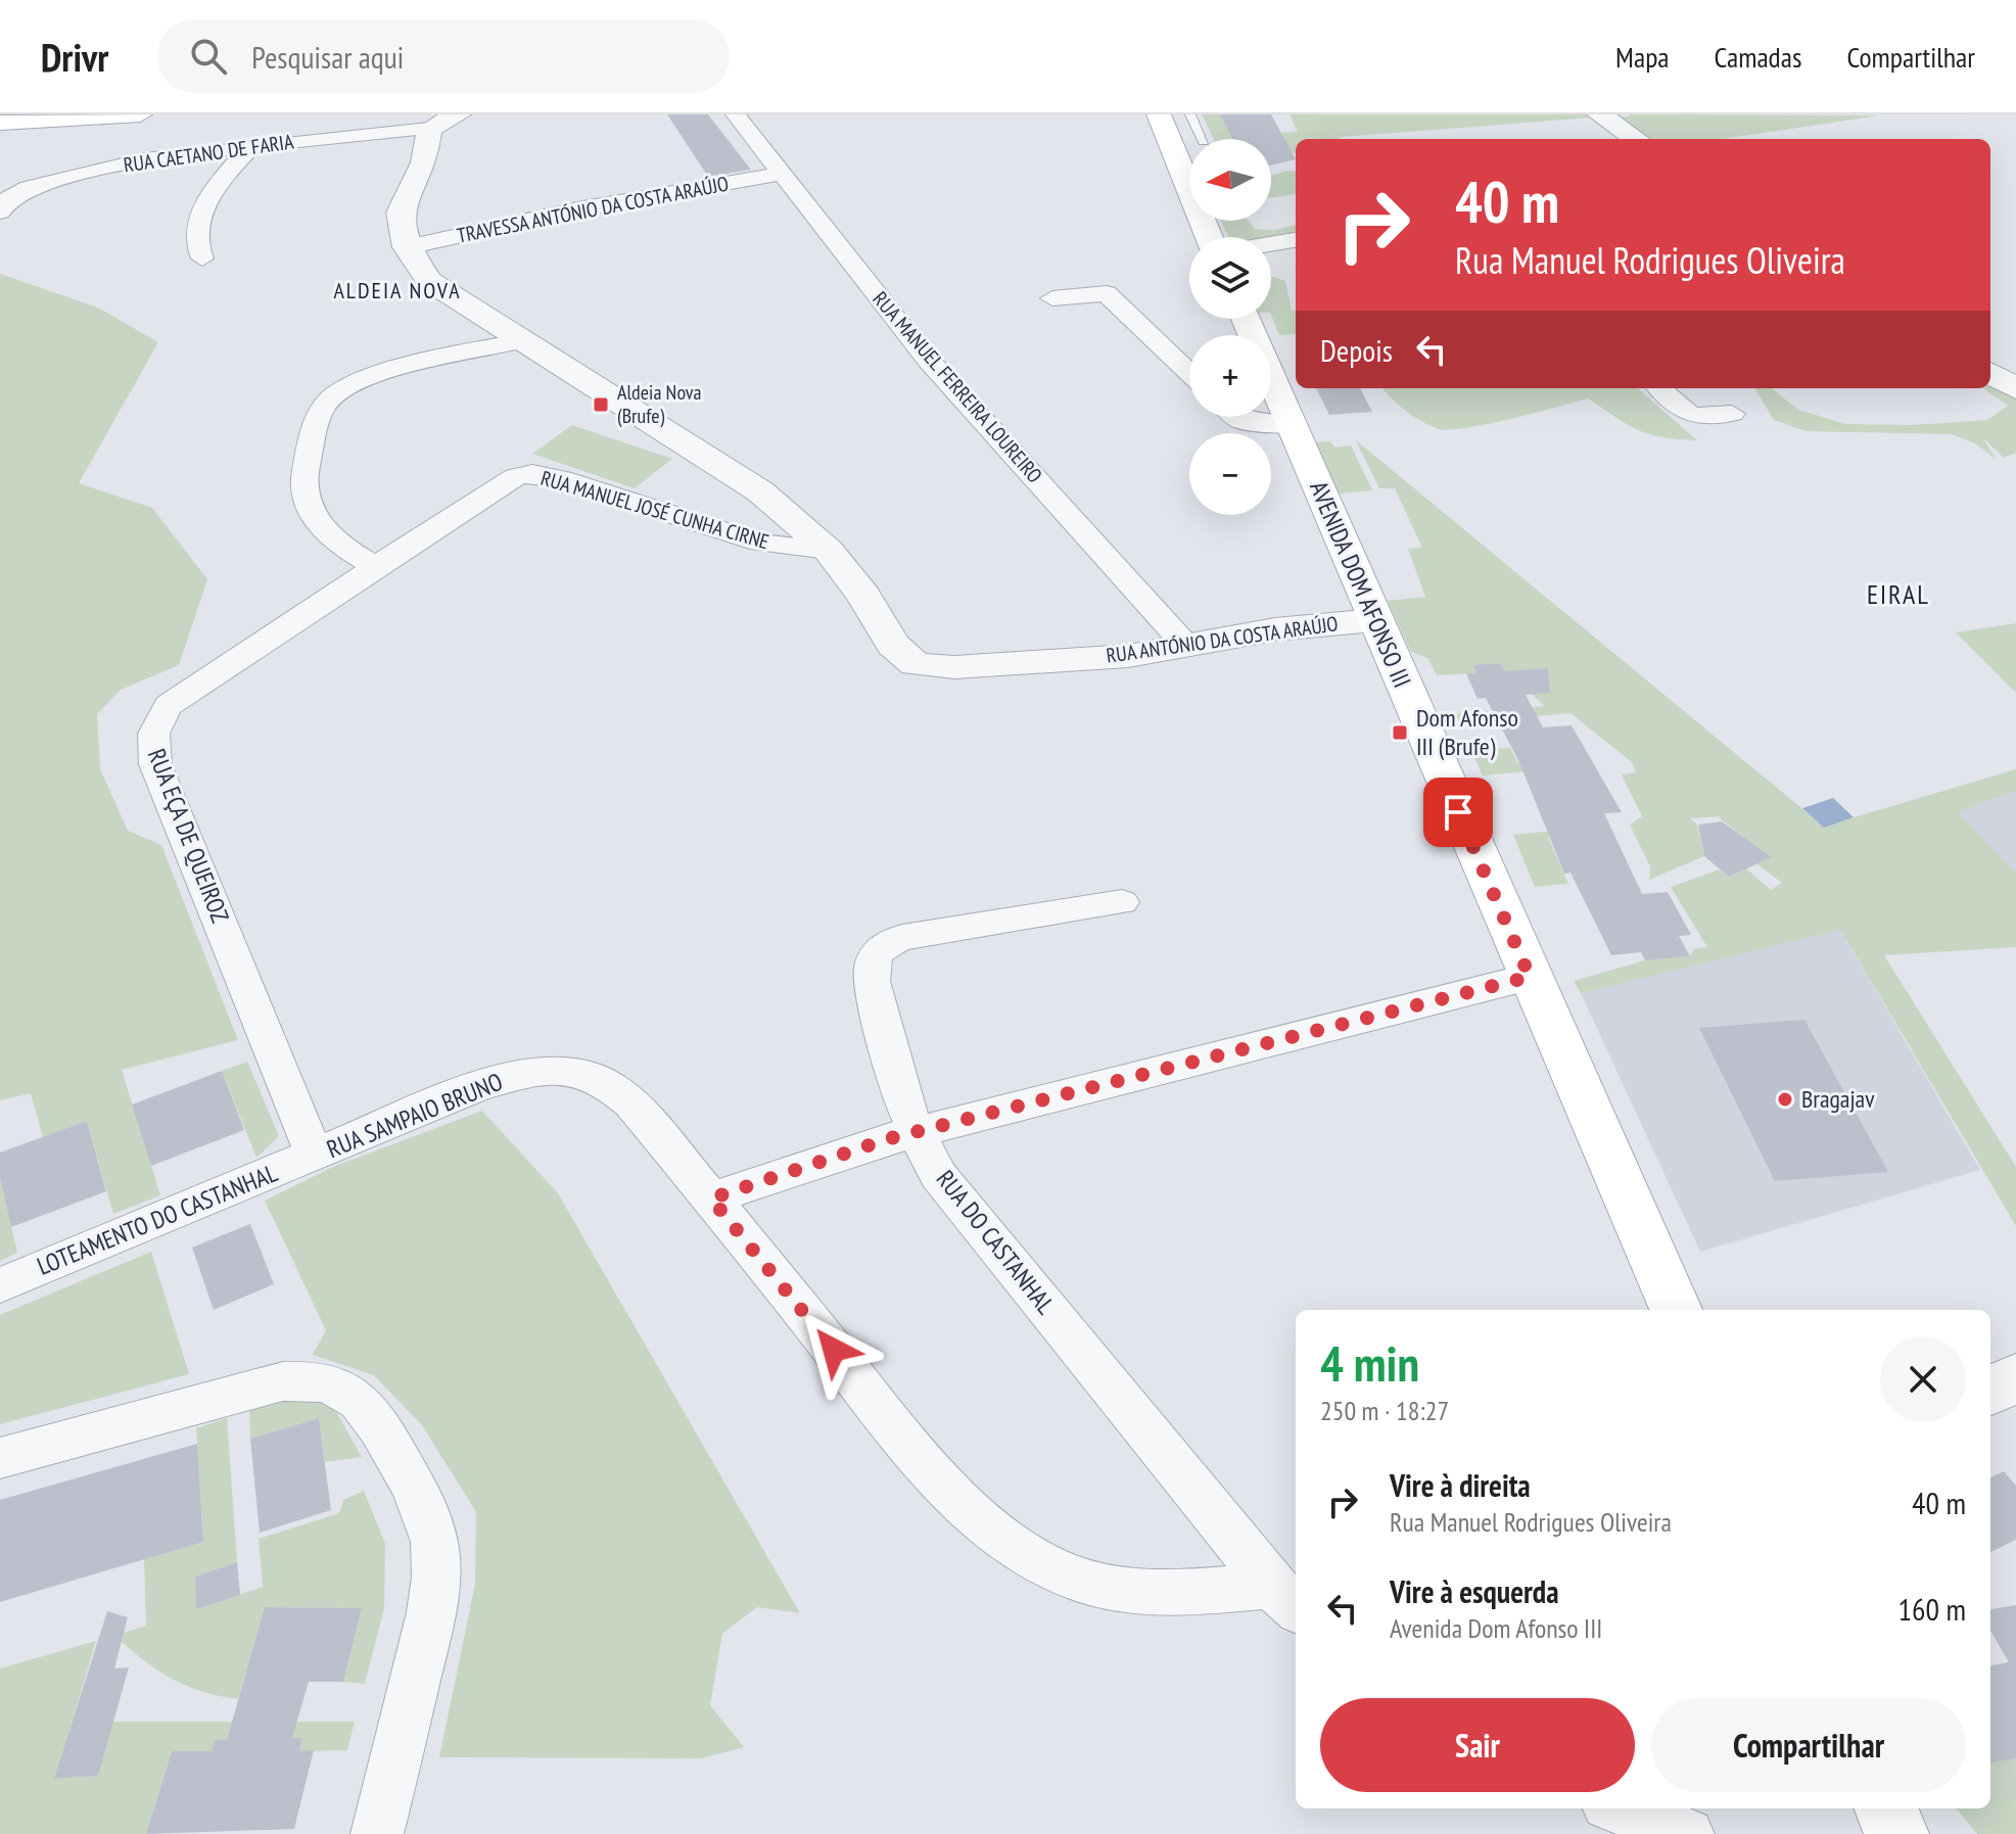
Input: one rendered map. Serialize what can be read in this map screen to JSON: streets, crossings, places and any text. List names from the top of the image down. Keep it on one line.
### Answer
{"streets":{"main road":["AVENIDA DOM AFONSO III"],"street":["RUA CAETANO DE FARIA","TRAVESSA ANTÓNIO DA COSTA ARAÚJO","RUA MANUEL FERREIRA LOUREIRO","RUA MANUEL JOSÉ CUNHA CIRNE","RUA ANTÓNIO DA COSTA ARAÚJO","RUA EÇA DE QUEIROZ","RUA SAMPAIO BRUNO","LOTEAMENTO DO CASTANHAL","RUA DO CASTANHAL"]},"crossings":[["RUA CAETANO DE FARIA","RUA ANTÓNIO DA COSTA ARAÚJO"],["TRAVESSA ANTÓNIO DA COSTA ARAÚJO","RUA MANUEL FERREIRA LOUREIRO"],["TRAVESSA ANTÓNIO DA COSTA ARAÚJO","RUA ANTÓNIO DA COSTA ARAÚJO"],["RUA MANUEL FERREIRA LOUREIRO","RUA ANTÓNIO DA COSTA ARAÚJO"],["RUA MANUEL JOSÉ CUNHA CIRNE","RUA ANTÓNIO DA COSTA ARAÚJO"],["RUA MANUEL JOSÉ CUNHA CIRNE","RUA EÇA DE QUEIROZ"],["AVENIDA DOM AFONSO III","RUA ANTÓNIO DA COSTA ARAÚJO"],["RUA EÇA DE QUEIROZ","RUA SAMPAIO BRUNO"],["RUA EÇA DE QUEIROZ","LOTEAMENTO DO CASTANHAL"],["RUA SAMPAIO BRUNO","LOTEAMENTO DO CASTANHAL"],["RUA SAMPAIO BRUNO","RUA DO CASTANHAL"]],"districts":["ALDEIA NOVA","EIRAL"],"places":{"transit":["Aldeia Nova (Brufe)","Dom Afonso III (Brufe)"],"other":["Bragajav"]},"north":"left","page":{"header":"Drivr","search":"Pesquisar aqui","nav":["Mapa","Camadas","Compartilhar"],"map_buttons":["+","−"],"turn":["40 m","Rua Manuel Rodrigues Oliveira"],"then":"Depois","heading":["4 min","250 m · 18:27"],"list":[{"name":"Vire à direita","note":"Rua Manuel Rodrigues Oliveira","value":"40 m"},{"name":"Vire à esquerda","note":"Avenida Dom Afonso III","value":"160 m"}],"buttons":["Sair","Compartilhar"]}}
